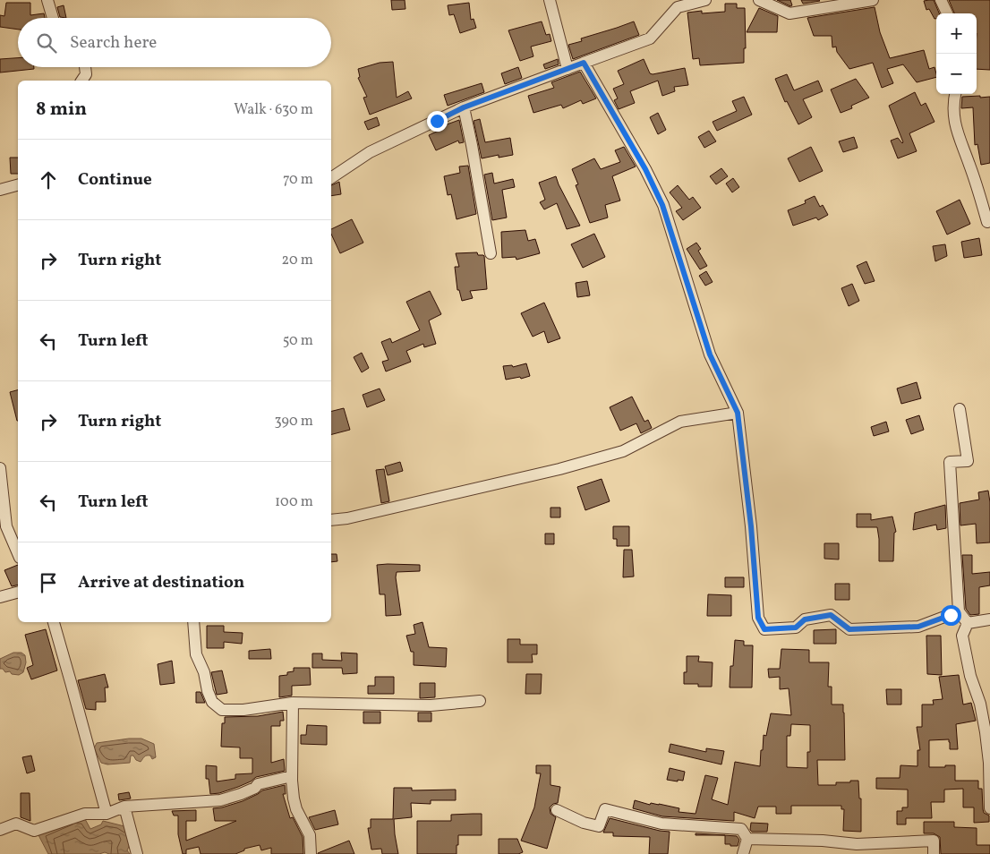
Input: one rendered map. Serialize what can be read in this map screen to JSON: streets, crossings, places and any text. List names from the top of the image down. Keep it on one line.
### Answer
{"page":{"map_buttons":["+","−"],"search":"Search here","heading":["8 min","Walk · 630 m"],"list":[["Continue","70 m"],["Turn right","20 m"],["Turn left","50 m"],["Turn right","390 m"],["Turn left","100 m"],"Arrive at destination"]}}
